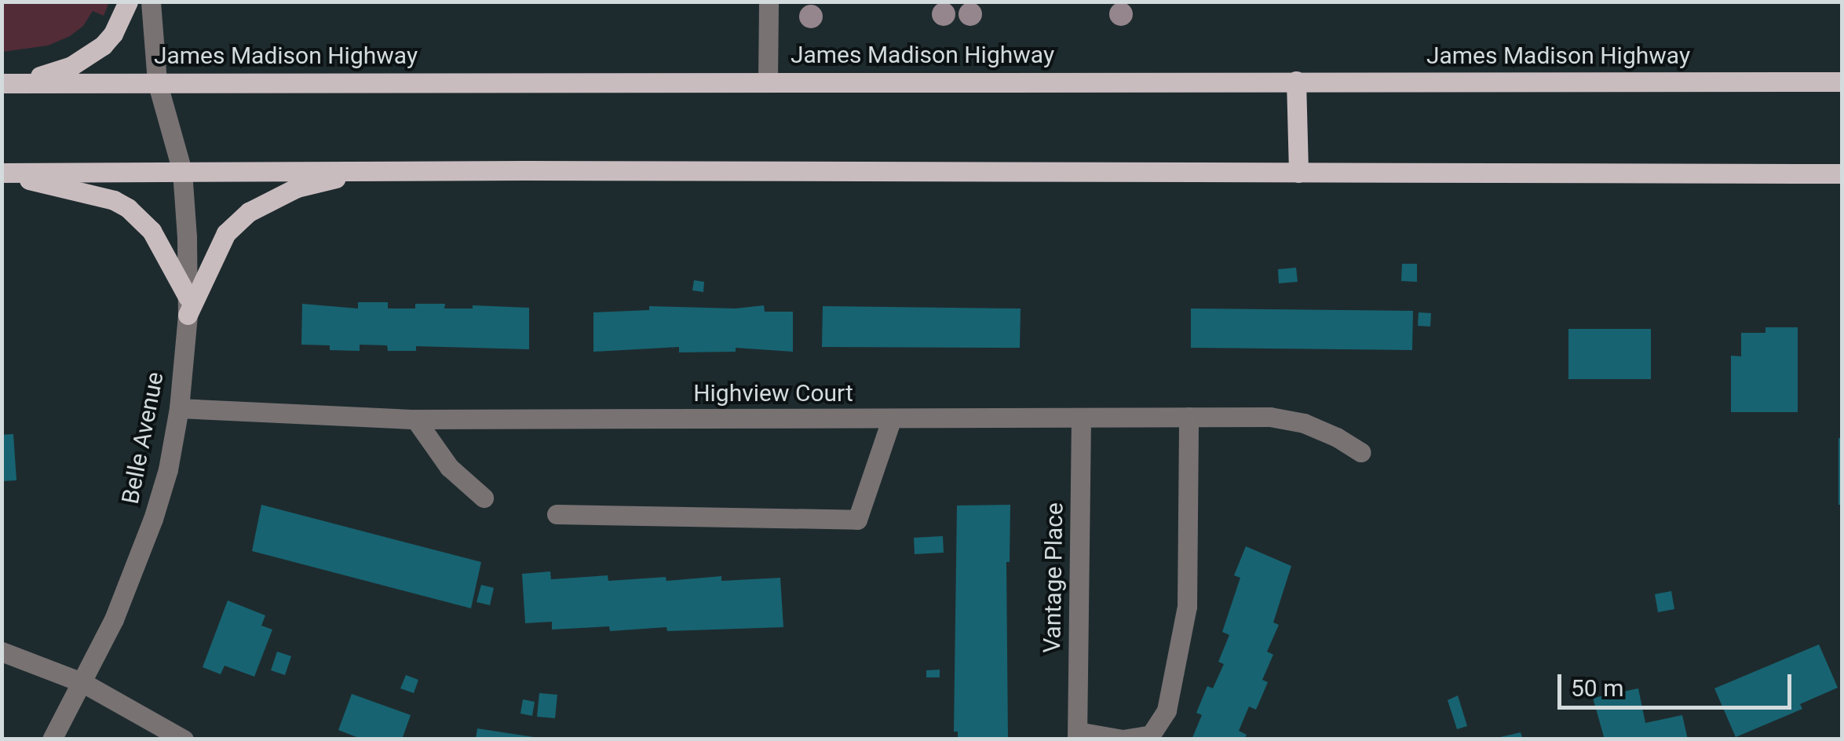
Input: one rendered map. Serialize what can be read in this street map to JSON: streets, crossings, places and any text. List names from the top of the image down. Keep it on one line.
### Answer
{"streets":{"main road":["James Madison Highway"],"street":["Highview Court","Belle Avenue","Vantage Place"]},"crossings":[["James Madison Highway","Belle Avenue"],["Highview Court","Belle Avenue"],["Highview Court","Vantage Place"]],"scale_bar":"50 m"}
